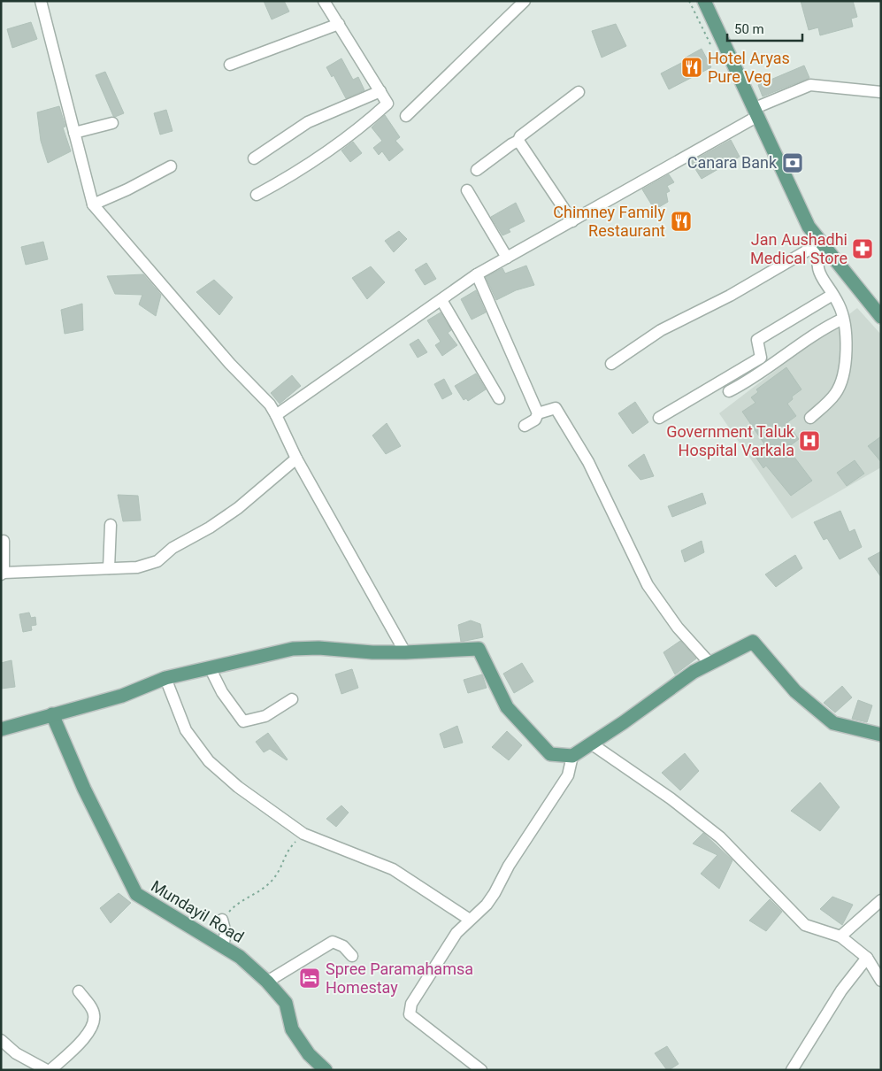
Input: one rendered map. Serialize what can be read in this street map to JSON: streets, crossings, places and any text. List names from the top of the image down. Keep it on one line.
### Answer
{"streets":{"main road":["Mundayil Road"]},"places":{"restaurant":["Hotel Aryas Pure Veg","Chimney Family Restaurant"],"bank":["Canara Bank"],"pharmacy":["Jan Aushadhi Medical Store"],"hospital":["Government Taluk Hospital Varkala"],"hotel":["Spree Paramahamsa Homestay"]},"scale_bar":"50 m"}
